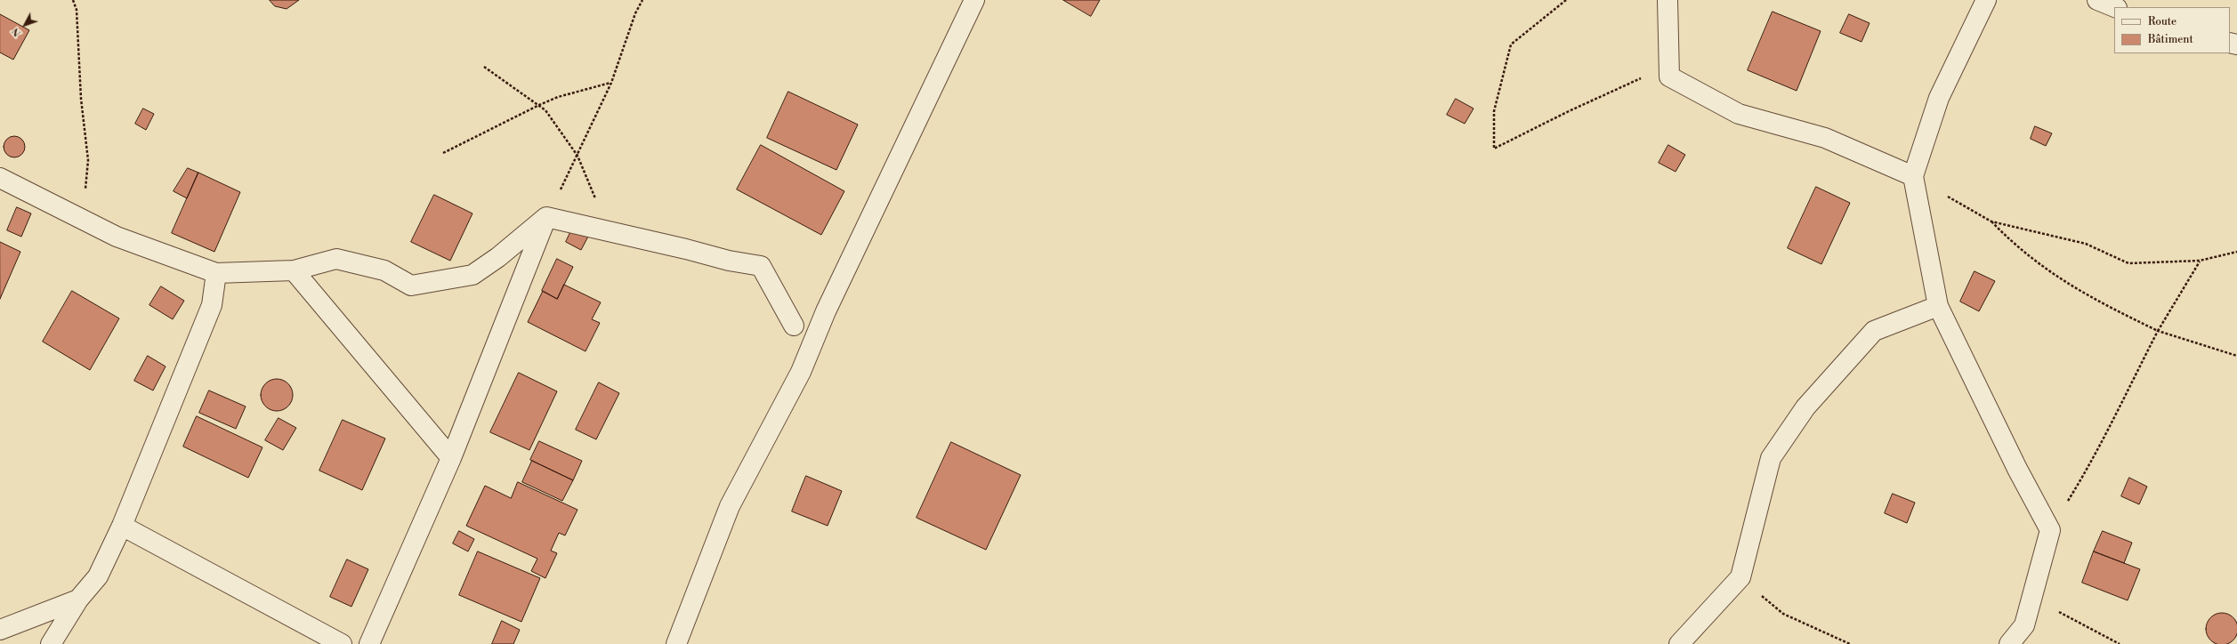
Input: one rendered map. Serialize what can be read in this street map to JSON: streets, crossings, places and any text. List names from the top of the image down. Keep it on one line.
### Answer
{"legend":["Route","Bâtiment"],"north":"bottom left"}
